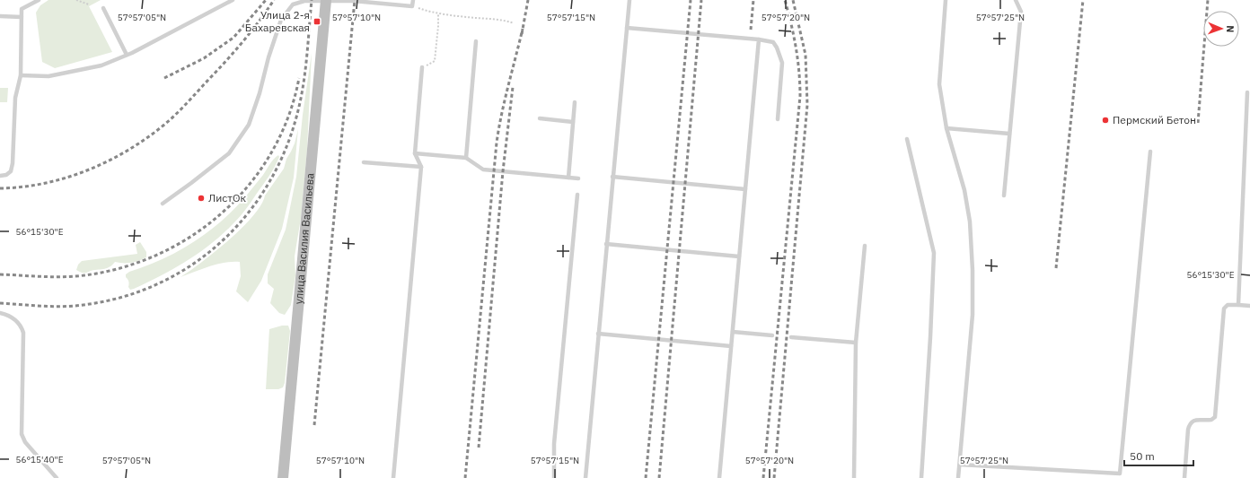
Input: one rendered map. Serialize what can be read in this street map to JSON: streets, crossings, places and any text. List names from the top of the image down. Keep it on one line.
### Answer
{"streets":{"main road":["улица Василия Васильева"]},"places":{"transit":["Улица 2-я Бахаревская"],"other":["Пермский Бетон","ЛистОк"]},"scale_bar":"50 m","north":"right","coordinates":["57°57'05\"N","57°57'10\"N","57°57'15\"N","57°57'20\"N","57°57'25\"N","56°15'30\"E","56°15'40\"E"]}
